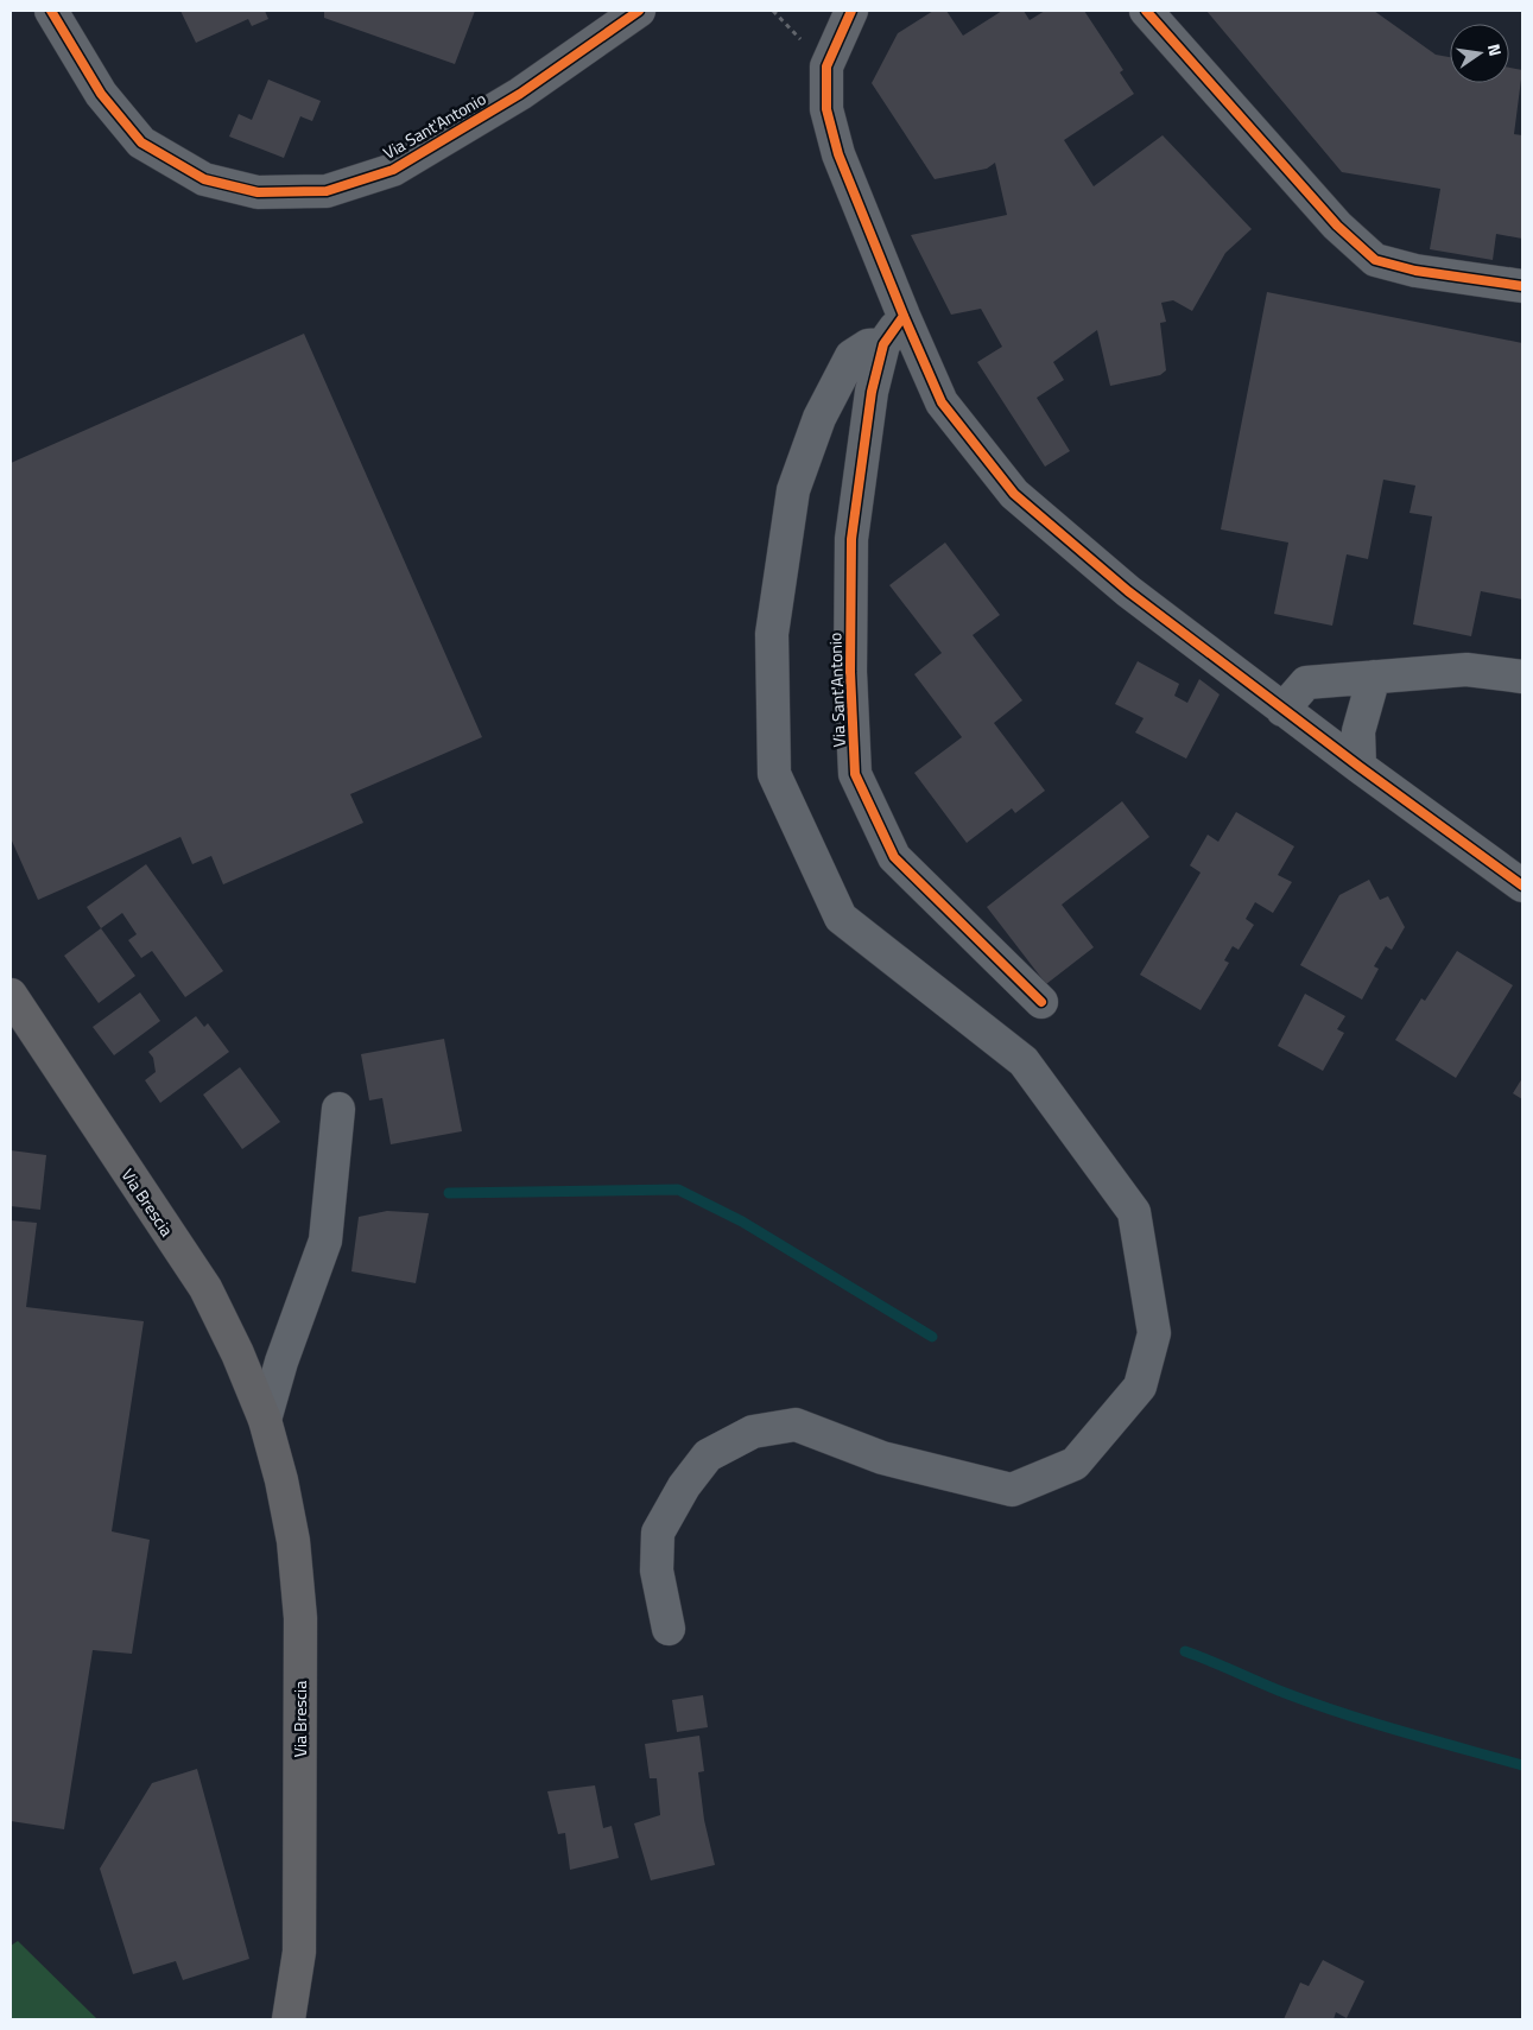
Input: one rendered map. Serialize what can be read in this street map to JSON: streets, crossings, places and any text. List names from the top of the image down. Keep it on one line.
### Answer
{"streets":{"main road":["Via Brescia"],"street":["Via Sant'Antonio"]},"north":"right"}
